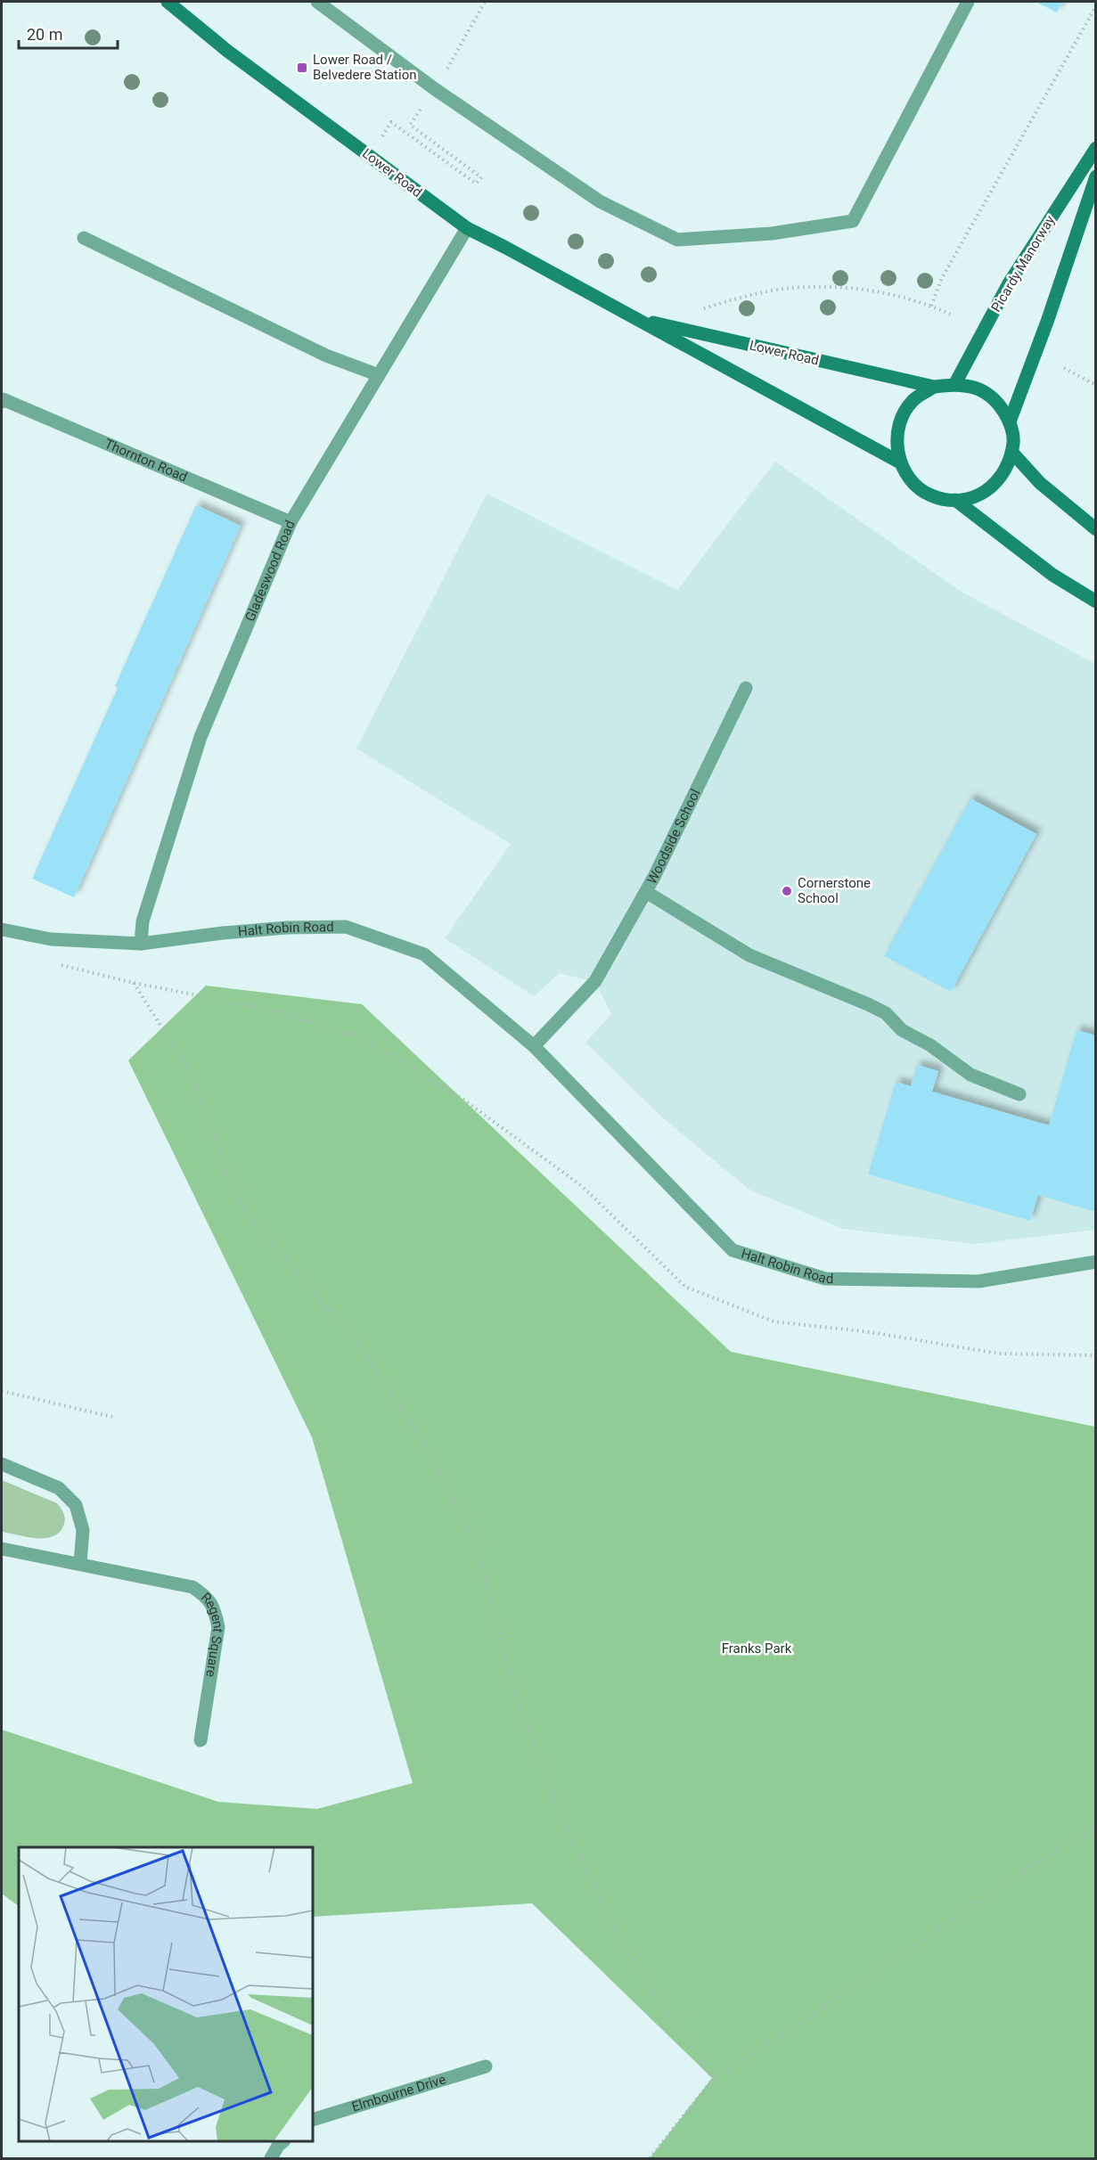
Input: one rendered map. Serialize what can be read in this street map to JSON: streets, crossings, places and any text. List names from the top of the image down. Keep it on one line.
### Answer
{"streets":{"main road":["Lower Road","Picardy Manorway"],"street":["Thornton Road","Gladeswood Road","Woodside School","Halt Robin Road","Regent Square","Elmbourne Drive"]},"crossings":[["Lower Road","Picardy Manorway"],["Lower Road","Gladeswood Road"],["Thornton Road","Gladeswood Road"],["Gladeswood Road","Halt Robin Road"],["Woodside School","Halt Robin Road"]],"parks":["Franks Park"],"places":{"transit":["Lower Road / Belvedere Station"],"other":["Cornerstone School"]},"scale_bar":"20 m"}
